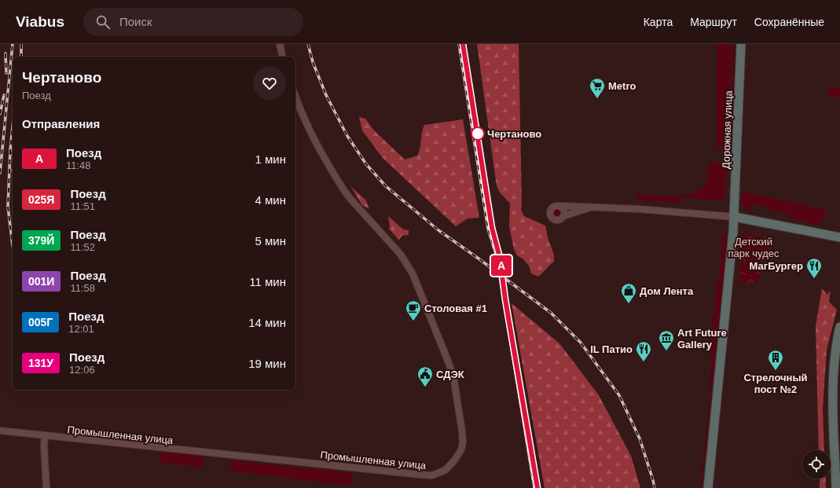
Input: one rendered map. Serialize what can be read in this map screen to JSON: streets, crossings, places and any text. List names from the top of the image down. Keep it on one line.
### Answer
{"streets":{"main road":["Дорожная улица"],"street":["Промышленная улица"]},"parks":["Детский парк чудес"],"places":{"supermarket":["Metro"],"other":["Чертаново"],"restaurant":["МагБургер","IL Патио"],"shop":["Дом Лента"],"cafe":["Столовая #1"],"museum":["Art Future Gallery"],"building":["Стрелочный пост №2"],"public building":["СДЭК"]},"page":{"header":"Viabus","search":"Поиск","nav":["Карта","Маршрут","Сохранённые"],"on_map":"A","heading":[["Чертаново","Поезд"],"Отправления"],"list":[{"mark":"A","name":"Поезд","note":"11:48","value":"1 мин"},{"mark":"025Я","name":"Поезд","note":"11:51","value":"4 мин"},{"mark":"379Й","name":"Поезд","note":"11:52","value":"5 мин"},{"mark":"001И","name":"Поезд","note":"11:58","value":"11 мин"},{"mark":"005Г","name":"Поезд","note":"12:01","value":"14 мин"},{"mark":"131У","name":"Поезд","note":"12:06","value":"19 мин"}]}}
